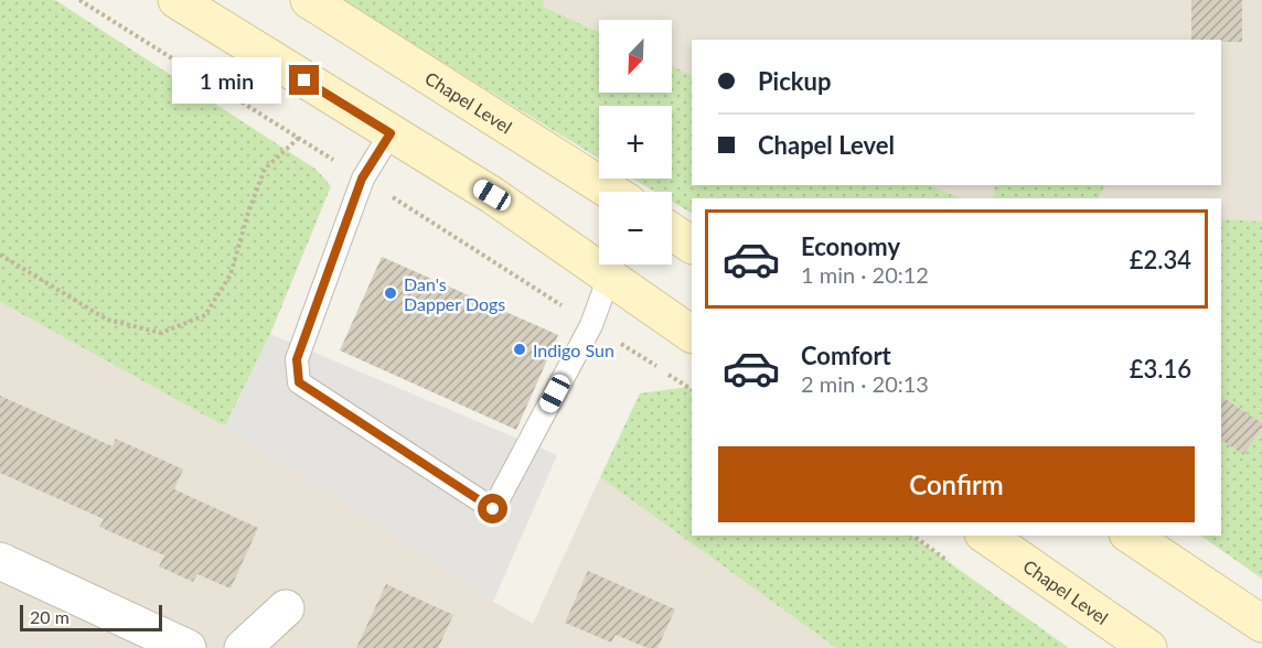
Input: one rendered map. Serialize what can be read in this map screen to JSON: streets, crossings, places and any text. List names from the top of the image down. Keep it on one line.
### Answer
{"streets":{"main road":["Chapel Level"]},"places":["Dan's Dapper Dogs","Indigo Sun"],"scale_bar":"20 m","north":"bottom left","page":{"map_buttons":["+","−"],"banner":["Pickup","Chapel Level"],"bubble":"1 min","list":[{"name":"Economy","note":"1 min · 20:12","value":"£2.34"},{"name":"Comfort","note":"2 min · 20:13","value":"£3.16"}],"buttons":"Confirm","scale":"20 m"}}
